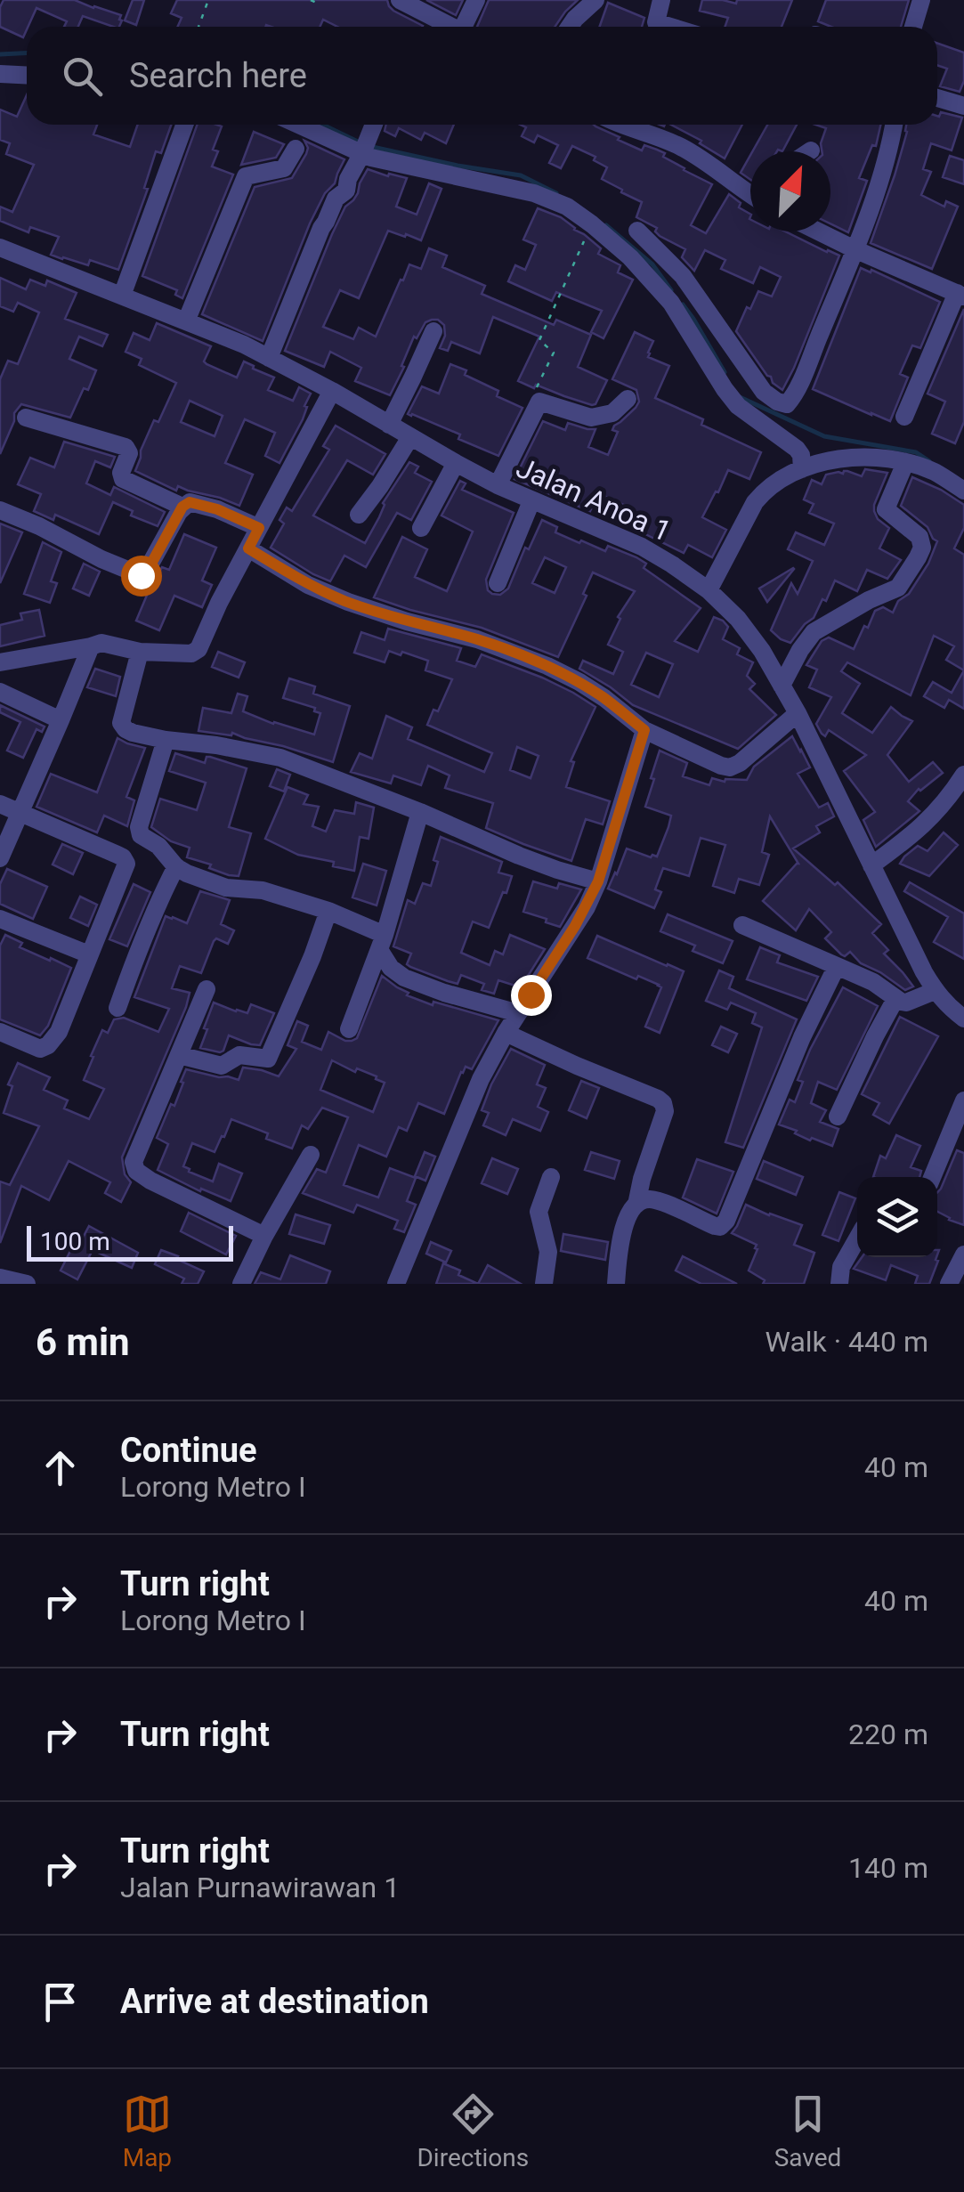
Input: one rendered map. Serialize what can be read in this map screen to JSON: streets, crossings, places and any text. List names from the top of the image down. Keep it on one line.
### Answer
{"streets":{"street":["Jalan Anoa 1"]},"scale_bar":"100 m","north":"top right","page":{"search":"Search here","scale":"100 m","heading":["6 min","Walk · 440 m"],"list":[["Continue","Lorong Metro I","40 m"],["Turn right","Lorong Metro I","40 m"],["Turn right","220 m"],["Turn right","Jalan Purnawirawan 1","140 m"],"Arrive at destination"],"nav":["Map","Directions","Saved"]}}
